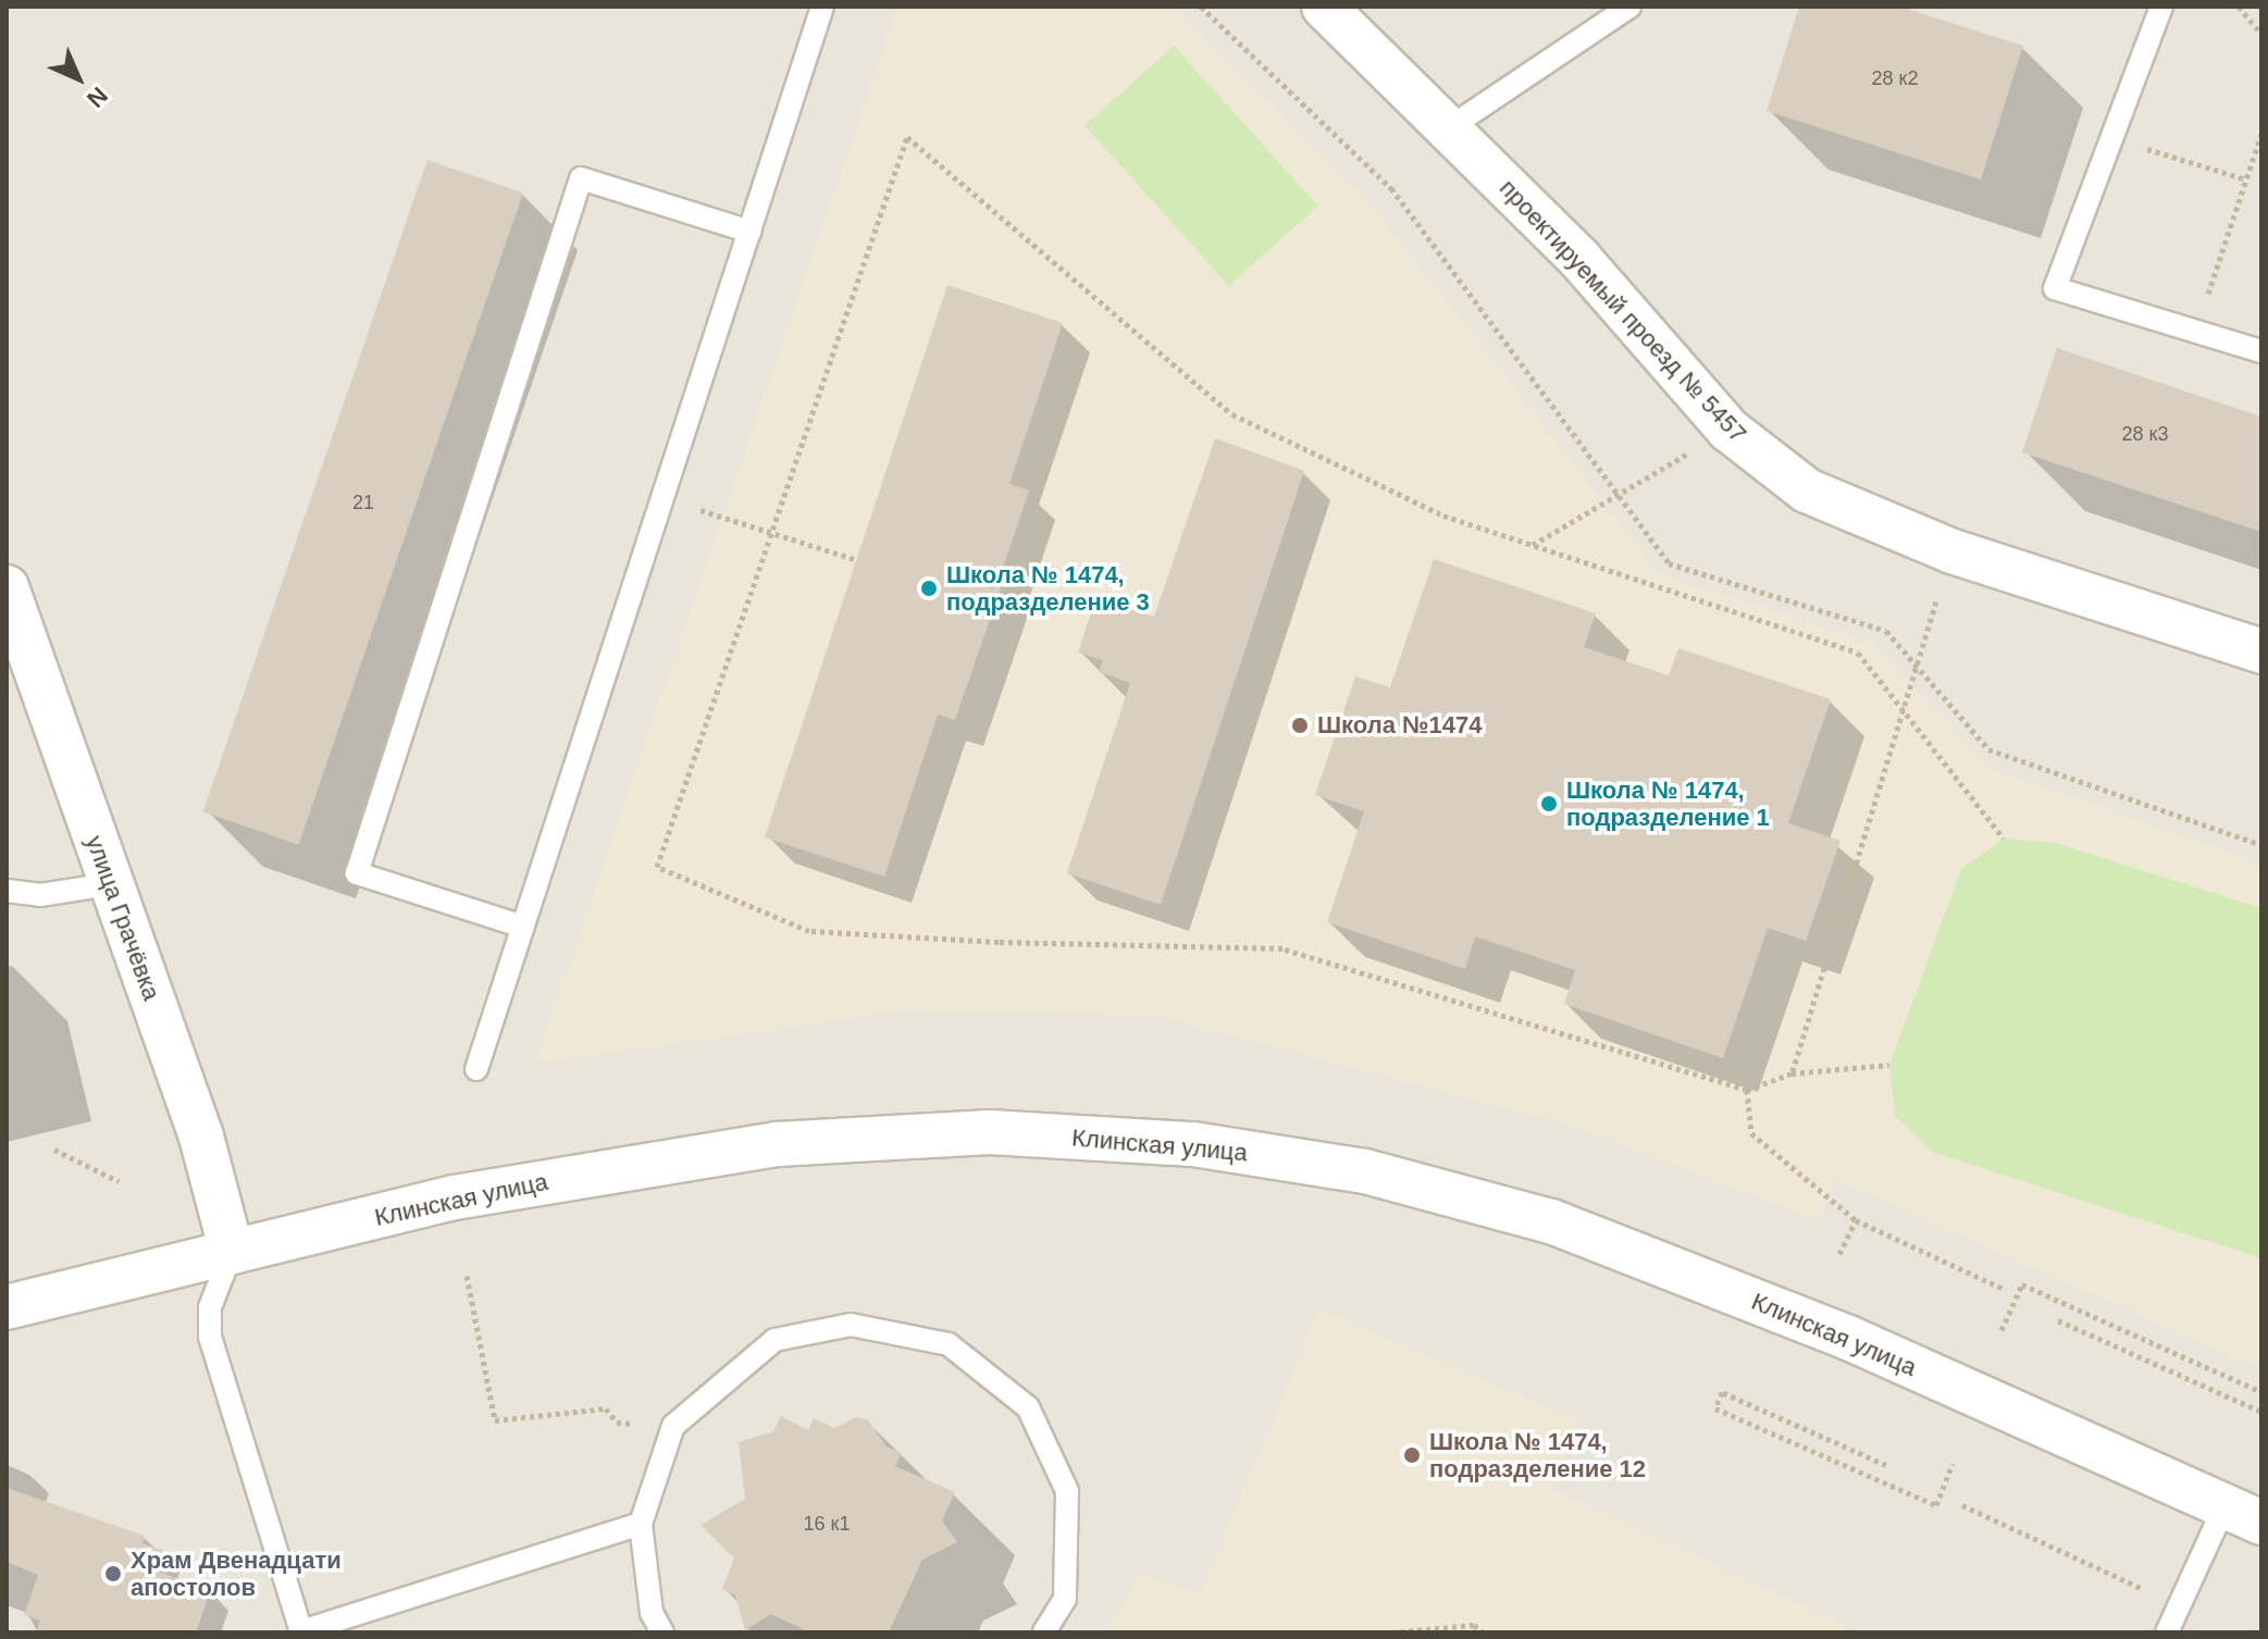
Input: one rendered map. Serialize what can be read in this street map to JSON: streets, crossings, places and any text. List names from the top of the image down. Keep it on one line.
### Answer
{"streets":{"street":["проектируемый проезд № 5457","улица Грачёвка","Клинская улица"]},"crossings":[["улица Грачёвка","Клинская улица"]],"places":["Школа № 1474, подразделение 3","Школа №1474","Школа № 1474, подразделение 1","Школа № 1474, подразделение 12","Храм Двенадцати апостолов"],"house_numbers":["28 к2","28 к3","21","16 к1"],"north":"bottom right"}
